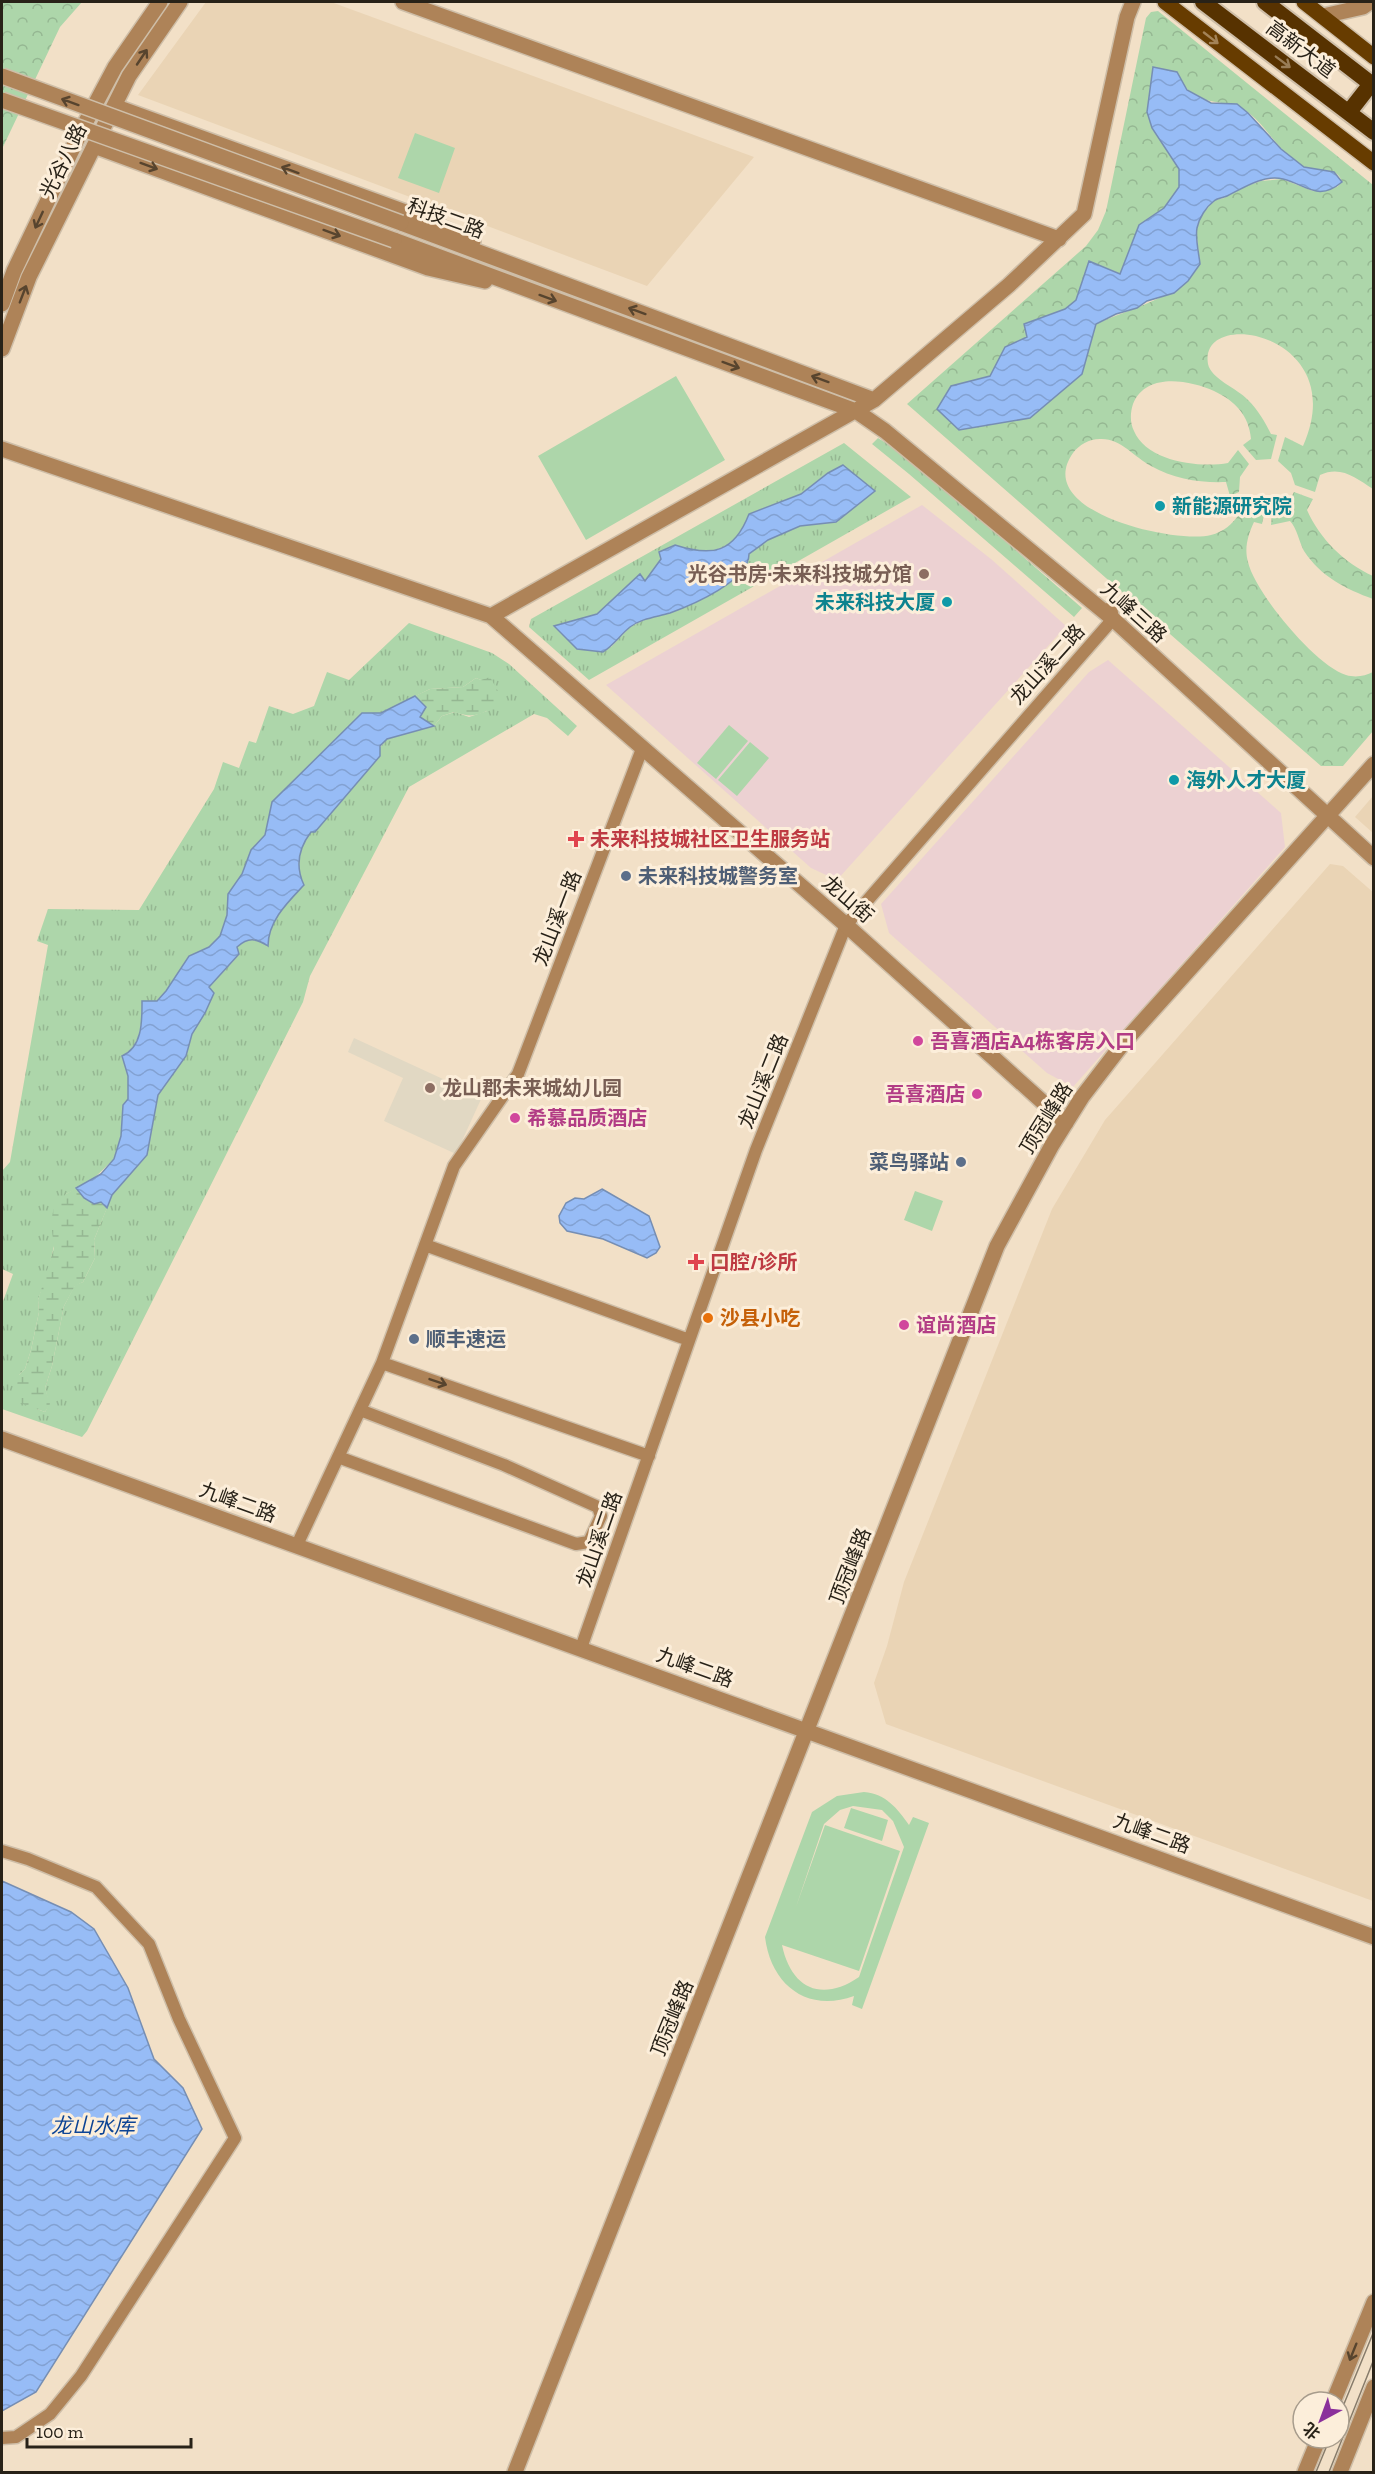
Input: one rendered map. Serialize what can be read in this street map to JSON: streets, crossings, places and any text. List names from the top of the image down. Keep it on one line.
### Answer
{"streets":{"highway":["高新大道"],"street":["光谷八路","科技二路","九峰三路","龙山溪二路","龙山街","龙山溪一路","顶冠峰路","九峰二路"]},"crossings":[["科技二路","九峰三路"],["九峰三路","龙山溪二路"],["九峰三路","顶冠峰路"],["龙山溪二路","龙山街"],["龙山溪二路","九峰二路"],["龙山街","龙山溪一路"],["龙山街","顶冠峰路"],["龙山溪一路","九峰二路"],["顶冠峰路","九峰二路"]],"water":["龙山水库"],"places":{"other":["新能源研究院","光谷书房·未来科技城分馆","未来科技大厦","海外人才大厦","未来科技城警务室","吾喜酒店A4栋客房入口","龙山郡未来城幼儿园","吾喜酒店","希慕品质酒店","菜鸟驿站","沙县小吃","谊尚酒店","顺丰速运"],"health":["未来科技城社区卫生服务站","口腔/诊所"]},"scale_bar":"100 m","north":"bottom left"}
